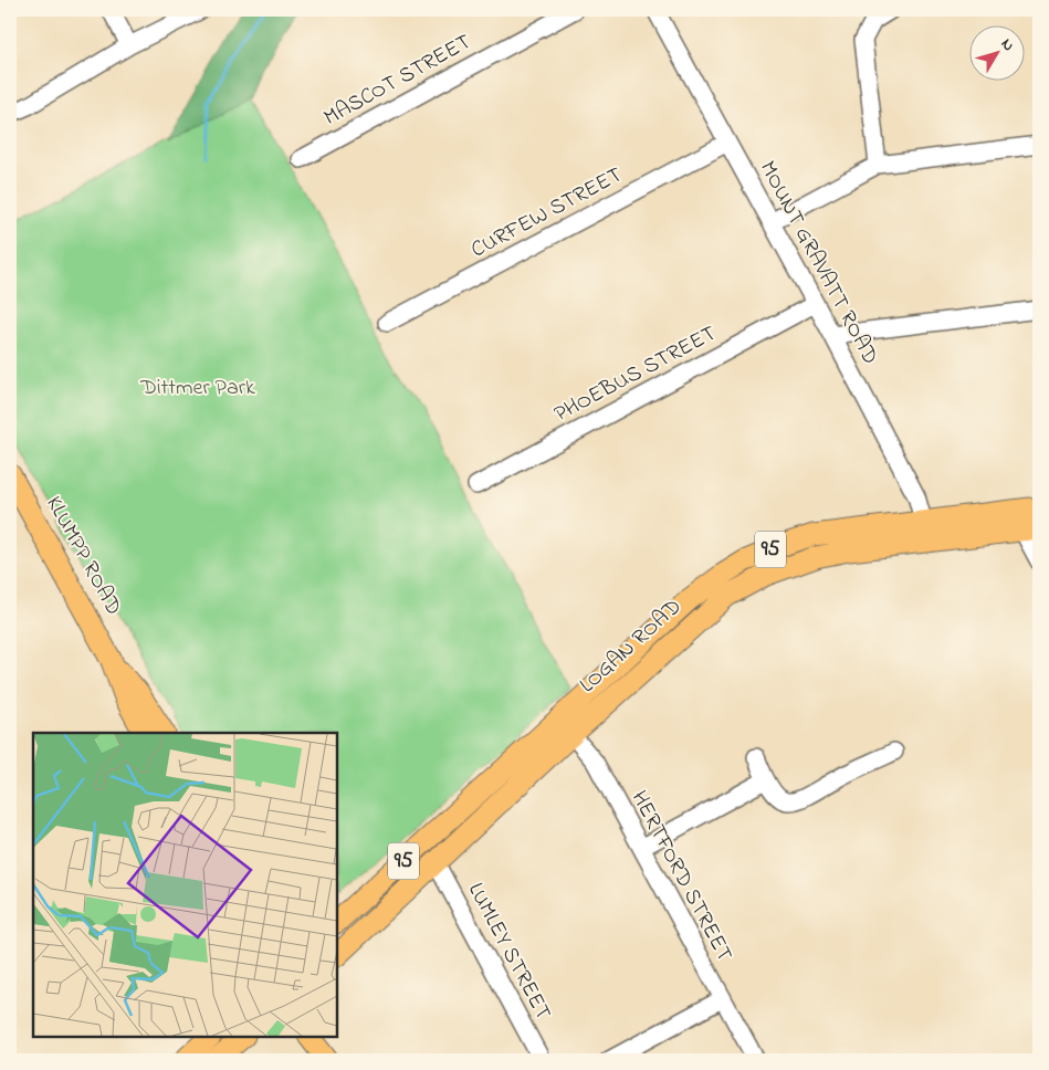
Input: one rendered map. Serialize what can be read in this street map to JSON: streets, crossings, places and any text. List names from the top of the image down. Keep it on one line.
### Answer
{"streets":{"main road":["95","KLUMPP ROAD","LOGAN ROAD"],"street":["MASCOT STREET","CURFEW STREET","MOUNT GRAVATT ROAD","PHOEBUS STREET","HERTFORD STREET","LUMLEY STREET"]},"crossings":[["CURFEW STREET","MOUNT GRAVATT ROAD"],["MOUNT GRAVATT ROAD","PHOEBUS STREET"],["MOUNT GRAVATT ROAD","LOGAN ROAD"],["LOGAN ROAD","HERTFORD STREET"],["LOGAN ROAD","LUMLEY STREET"]],"parks":["Dittmer Park"],"north":"top right"}
